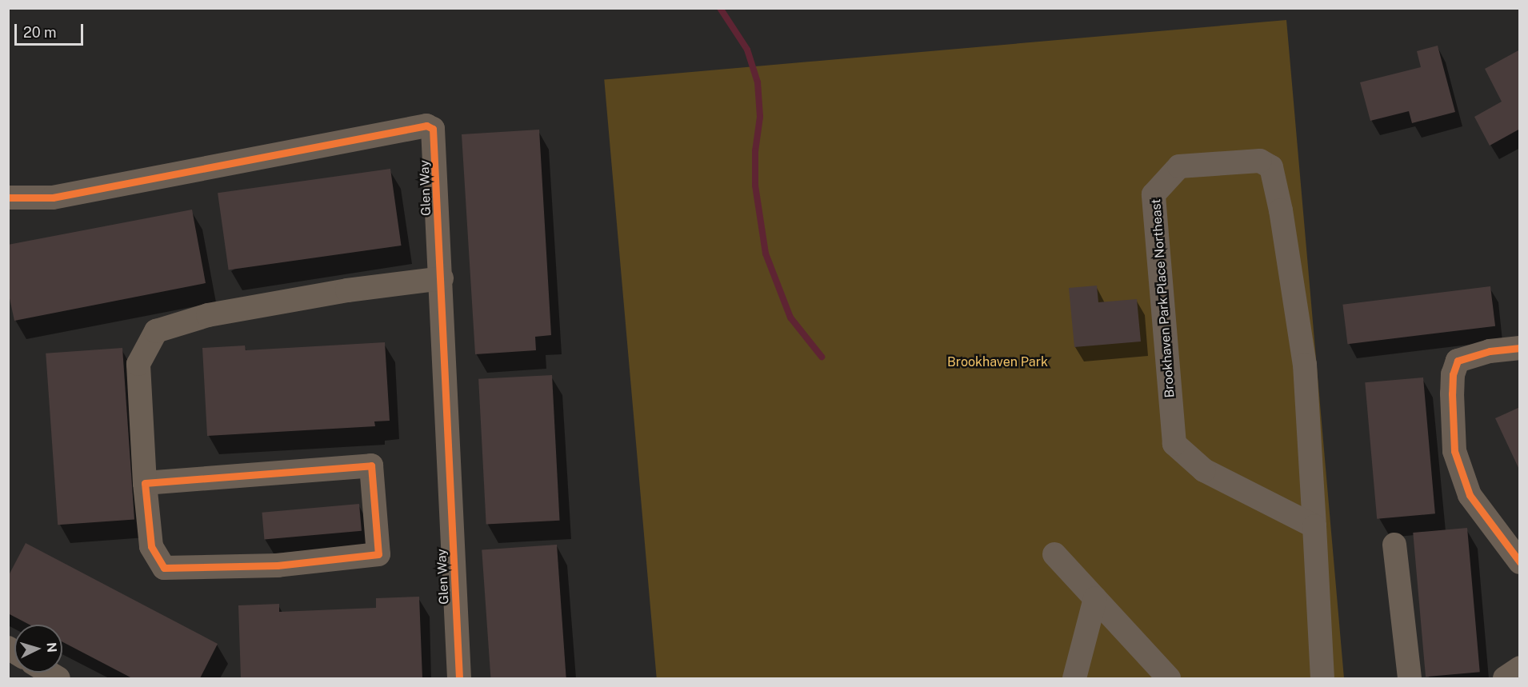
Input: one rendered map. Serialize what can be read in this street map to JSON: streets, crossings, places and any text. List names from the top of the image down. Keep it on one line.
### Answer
{"streets":{"street":["Glen Way","Brookhaven Park Place Northeast"]},"parks":["Brookhaven Park"],"scale_bar":"20 m","north":"right"}
